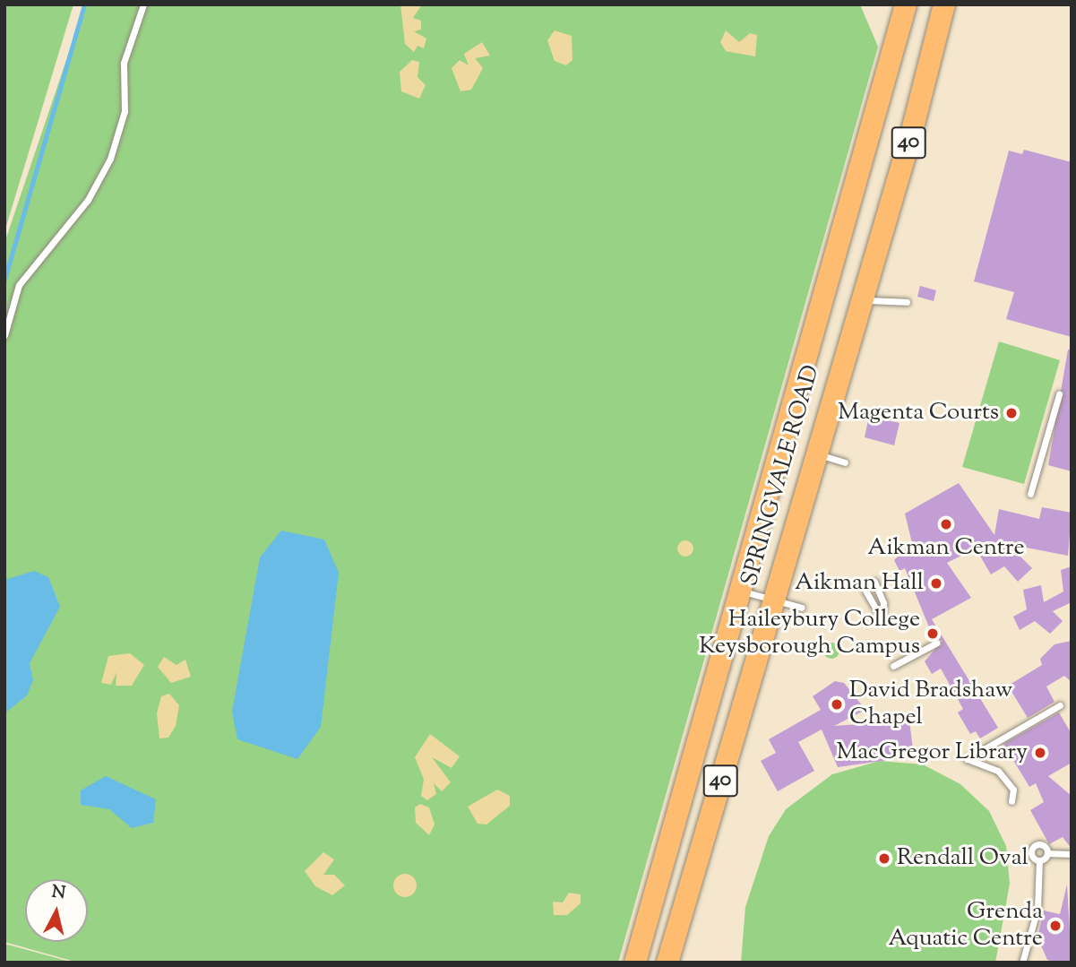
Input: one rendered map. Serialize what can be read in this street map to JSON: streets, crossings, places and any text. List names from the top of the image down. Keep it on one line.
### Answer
{"streets":{"highway":["40","SPRINGVALE ROAD"]},"places":["Magenta Courts","Aikman Centre","Aikman Hall","Haileybury College Keysborough Campus","David Bradshaw Chapel","MacGregor Library","Rendall Oval","Grenda Aquatic Centre"],"north":"top"}
